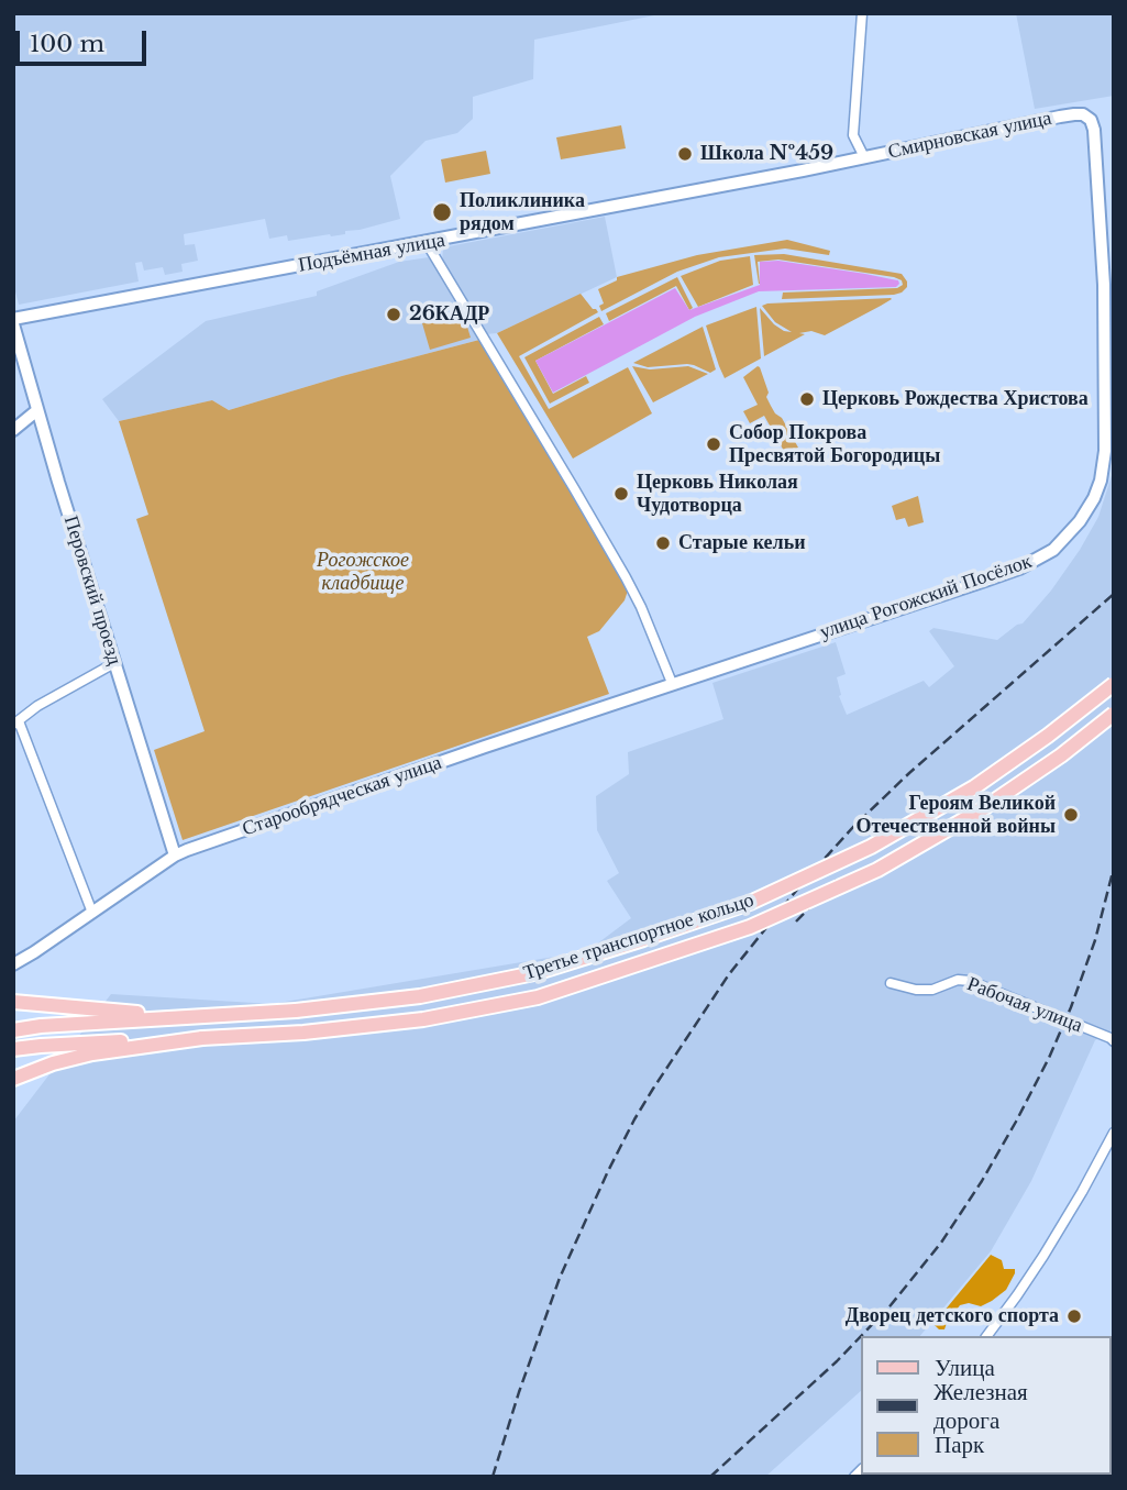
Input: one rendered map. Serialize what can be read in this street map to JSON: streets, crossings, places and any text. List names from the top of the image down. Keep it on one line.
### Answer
{"streets":{"main road":["Третье транспортное кольцо"],"street":["Смирновская улица","Подъёмная улица","Перовский проезд","улица Рогожский Посёлок","Старообрядческая улица","Рабочая улица"]},"crossings":[["Смирновская улица","Подъёмная улица"],["Смирновская улица","улица Рогожский Посёлок"],["Подъёмная улица","Перовский проезд"],["Перовский проезд","Старообрядческая улица"],["улица Рогожский Посёлок","Старообрядческая улица"]],"parks":["Рогожское кладбище"],"places":["Школа №459","Поликлиника рядом","26КАДР","Церковь Рождества Христова","Собор Покрова Пресвятой Богородицы","Церковь Николая Чудотворца","Старые кельи","Героям Великой Отечественной войны","Дворец детского спорта"],"legend":["Улица","Железная дорога","Парк"],"scale_bar":"100 m"}
